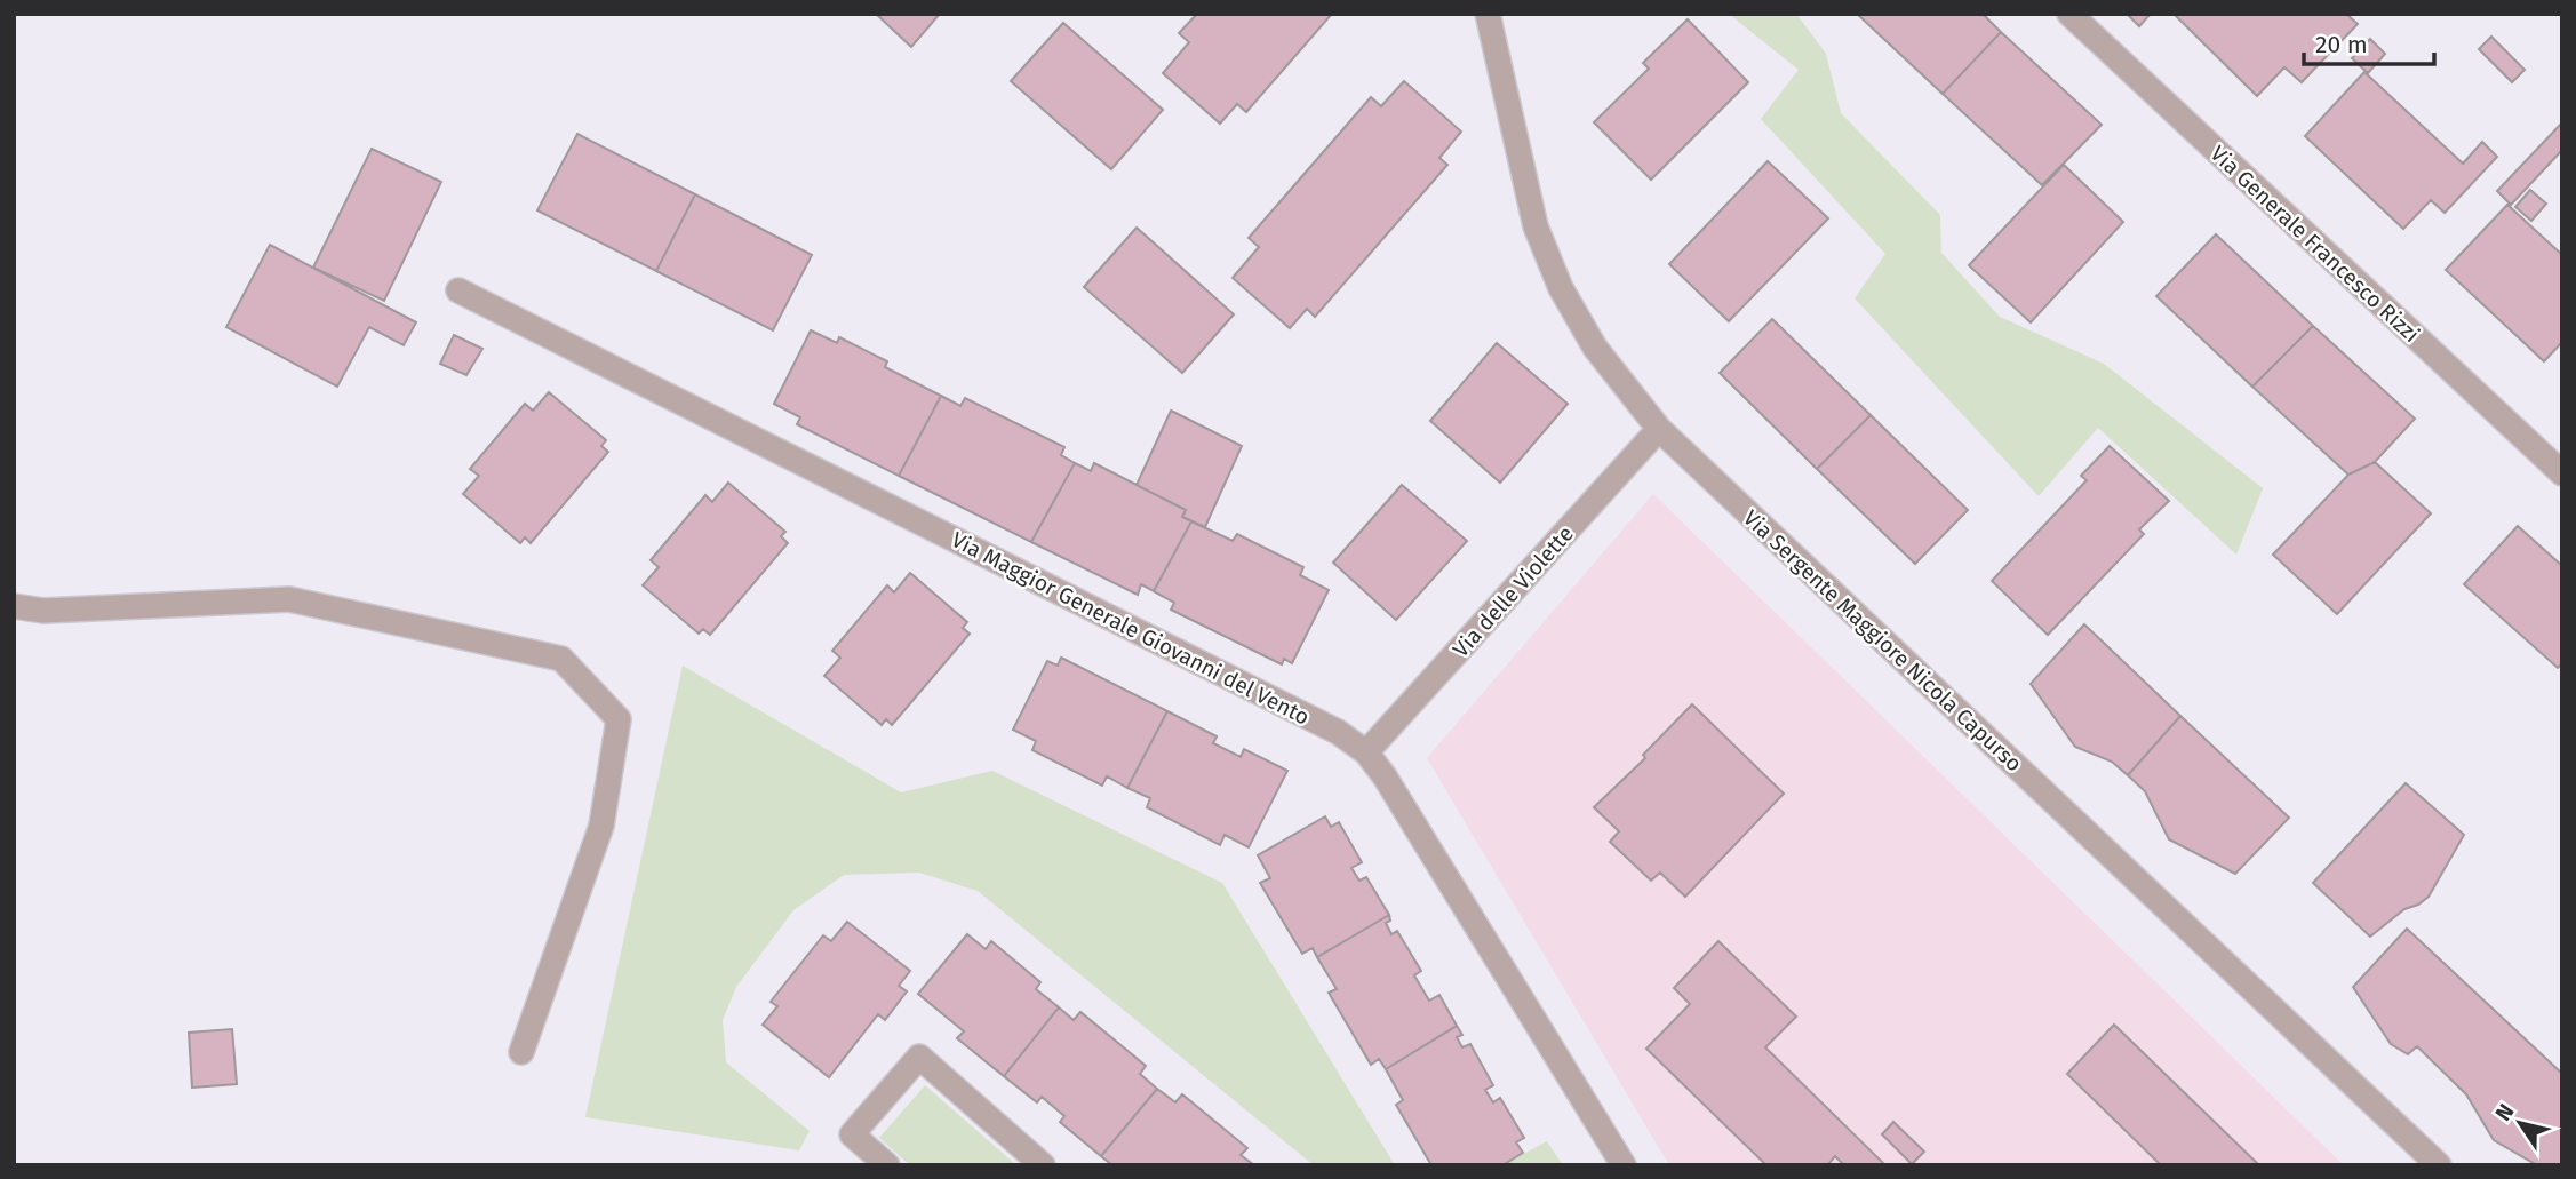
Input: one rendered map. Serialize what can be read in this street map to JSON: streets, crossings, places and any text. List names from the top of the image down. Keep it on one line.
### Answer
{"streets":{"street":["Via Generale Francesco Rizzi","Via delle Violette","Via Maggior Generale Giovanni del Vento","Via Sergente Maggiore Nicola Capurso"]},"crossings":[["Via delle Violette","Via Maggior Generale Giovanni del Vento"],["Via delle Violette","Via Sergente Maggiore Nicola Capurso"]],"scale_bar":"20 m","north":"top left"}
